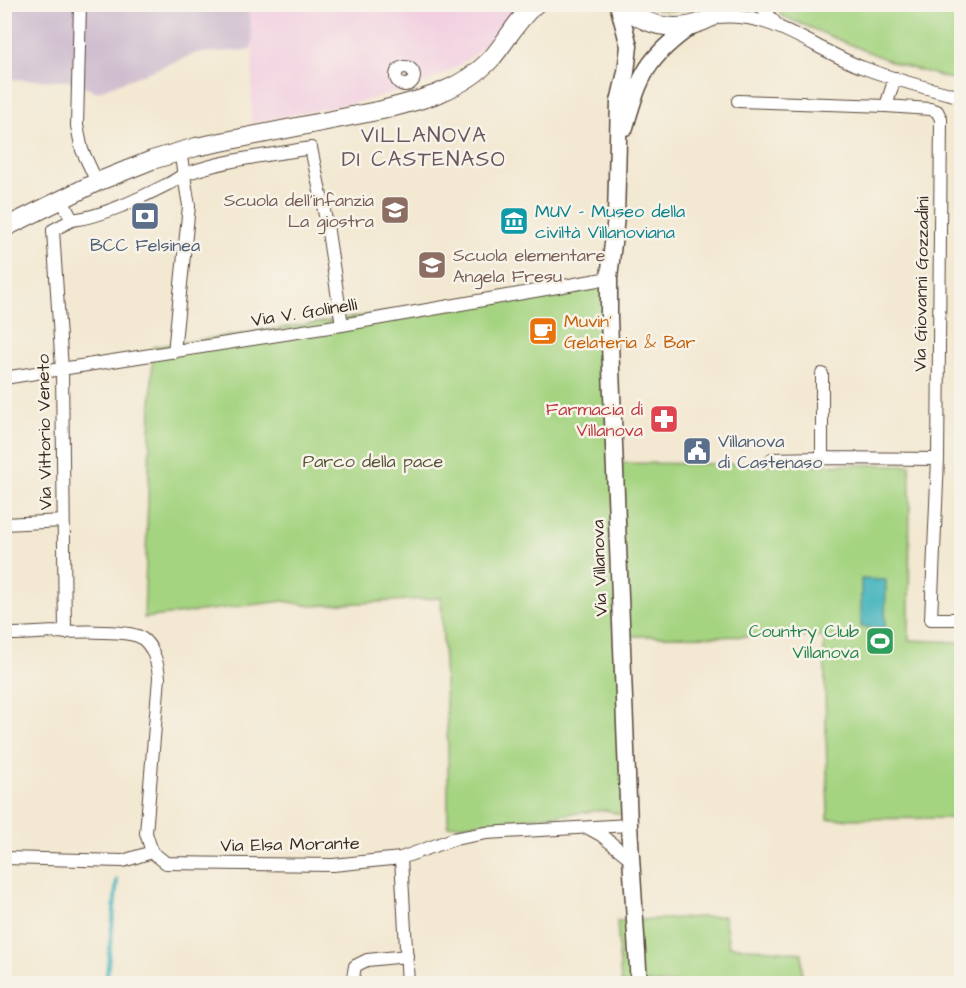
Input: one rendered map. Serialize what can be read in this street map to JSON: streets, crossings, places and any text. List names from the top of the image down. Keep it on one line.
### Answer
{"streets":{"main road":["Via Villanova"],"street":["Via Giovanni Gozzadini","Via V. Golinelli","Via Vittorio Veneto","Via Elsa Morante"]},"crossings":[["Via V. Golinelli","Via Vittorio Veneto"],["Via V. Golinelli","Via Villanova"],["Via Villanova","Via Elsa Morante"]],"districts":["VILLANOVA DI CASTENASO"],"parks":["Parco della pace"],"places":{"school or university":["Scuola dell'infanzia La giostra","Scuola elementare Angela Fresu"],"bank":["BCC Felsinea"],"museum":["MUV - Museo della civiltà Villanoviana"],"cafe":["Muvin' Gelateria & Bar"],"pharmacy":["Farmacia di Villanova"],"public building":["Villanova di Castenaso"],"sports":["Country Club Villanova"]}}
